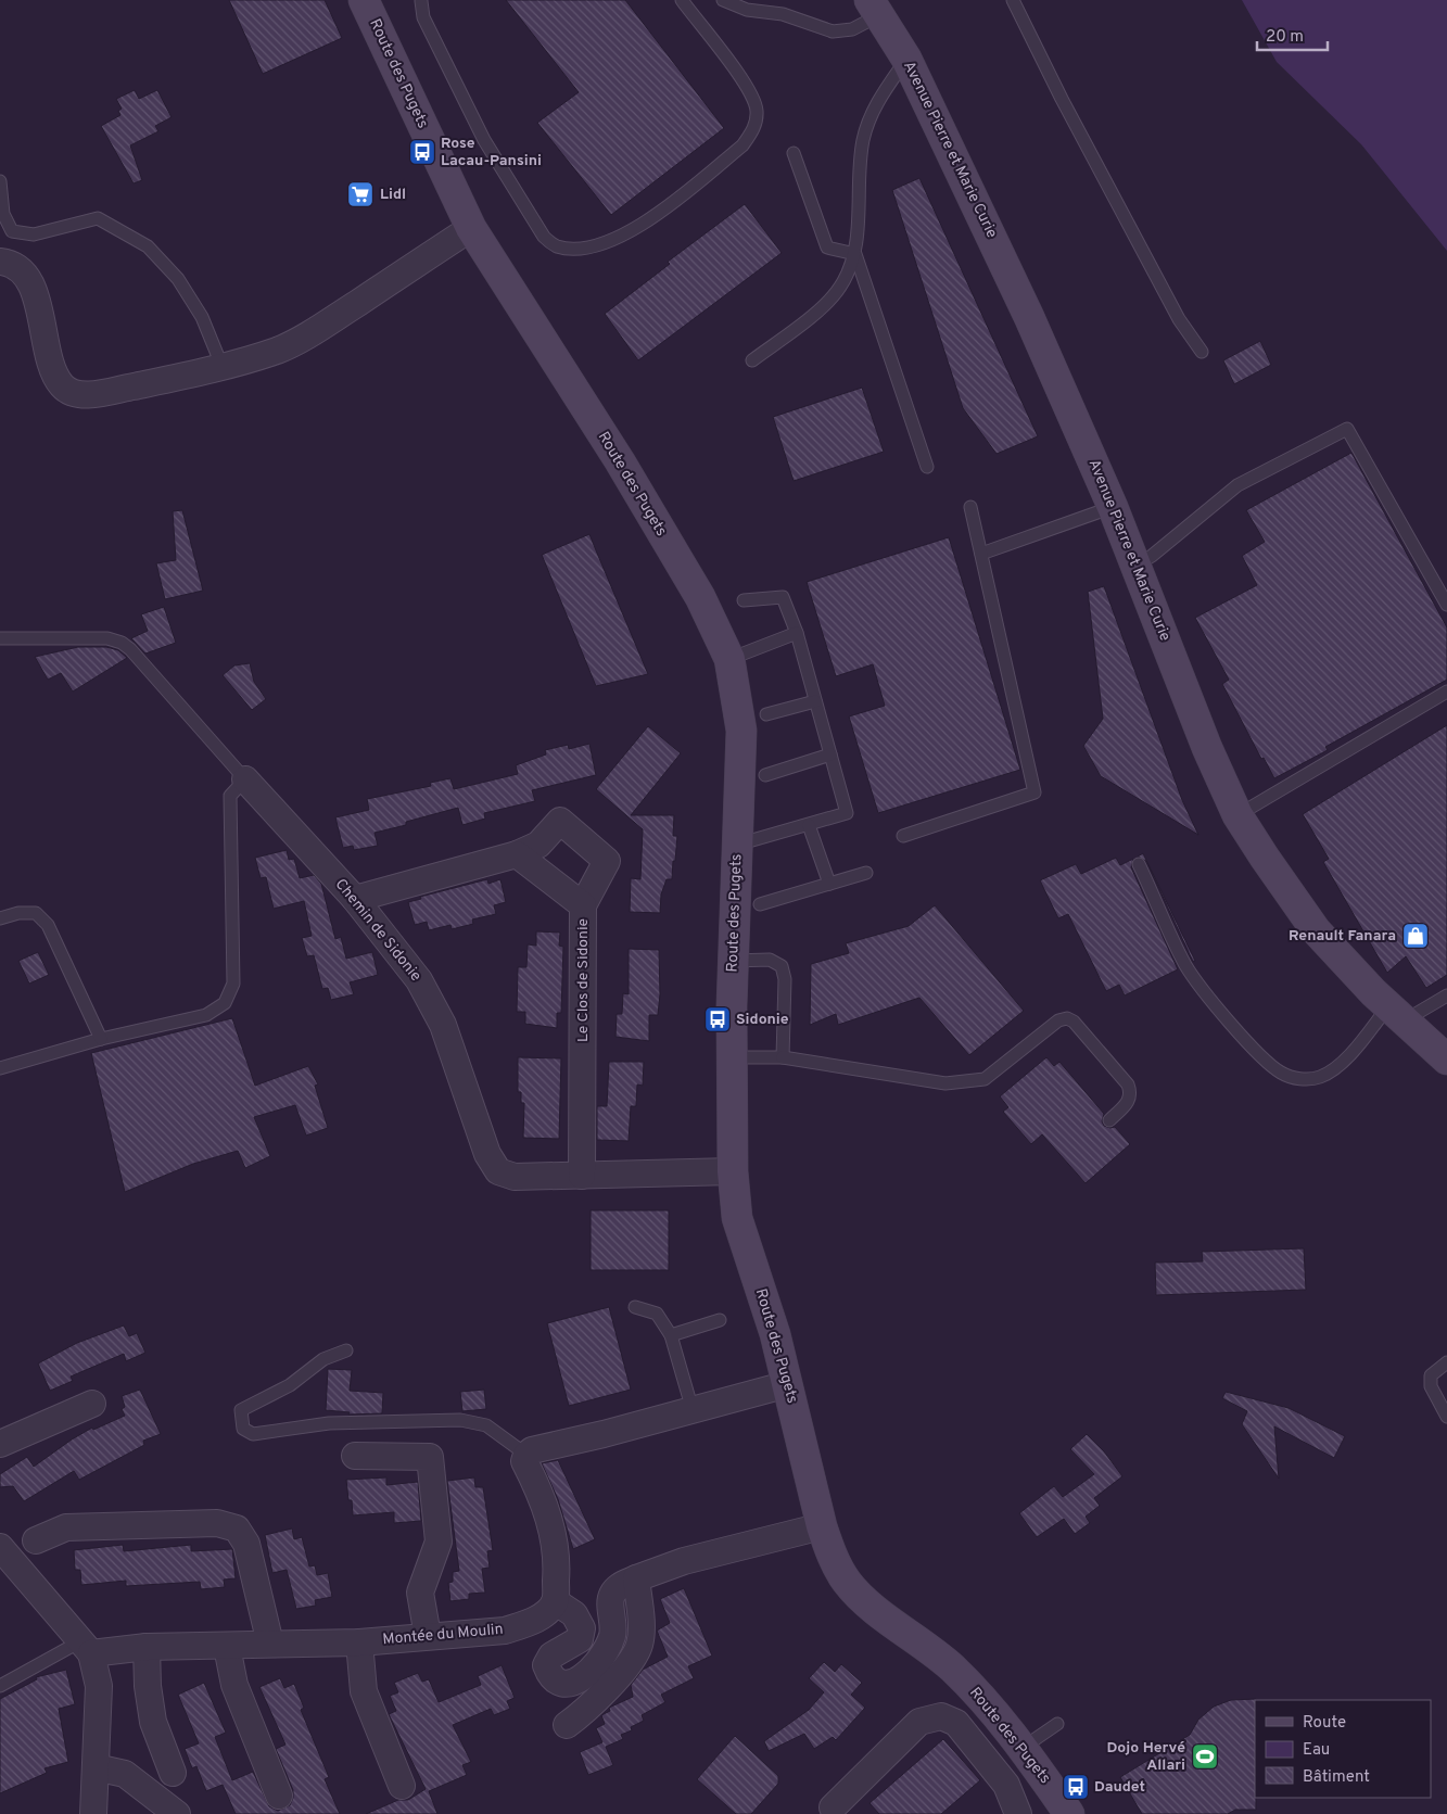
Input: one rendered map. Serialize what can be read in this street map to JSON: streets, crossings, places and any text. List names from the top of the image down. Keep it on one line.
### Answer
{"streets":{"main road":["Route des Pugets","Avenue Pierre et Marie Curie"],"street":["Chemin de Sidonie","Le Clos de Sidonie","Montée du Moulin"]},"crossings":[["Route des Pugets","Chemin de Sidonie"],["Chemin de Sidonie","Le Clos de Sidonie"]],"places":{"bus stop":["Rose Lacau-Pansini","Sidonie","Daudet"],"supermarket":["Lidl"],"shop":["Renault Fanara"],"sports":["Dojo Hervé Allari"]},"legend":["Route","Eau","Bâtiment"],"scale_bar":"20 m"}
